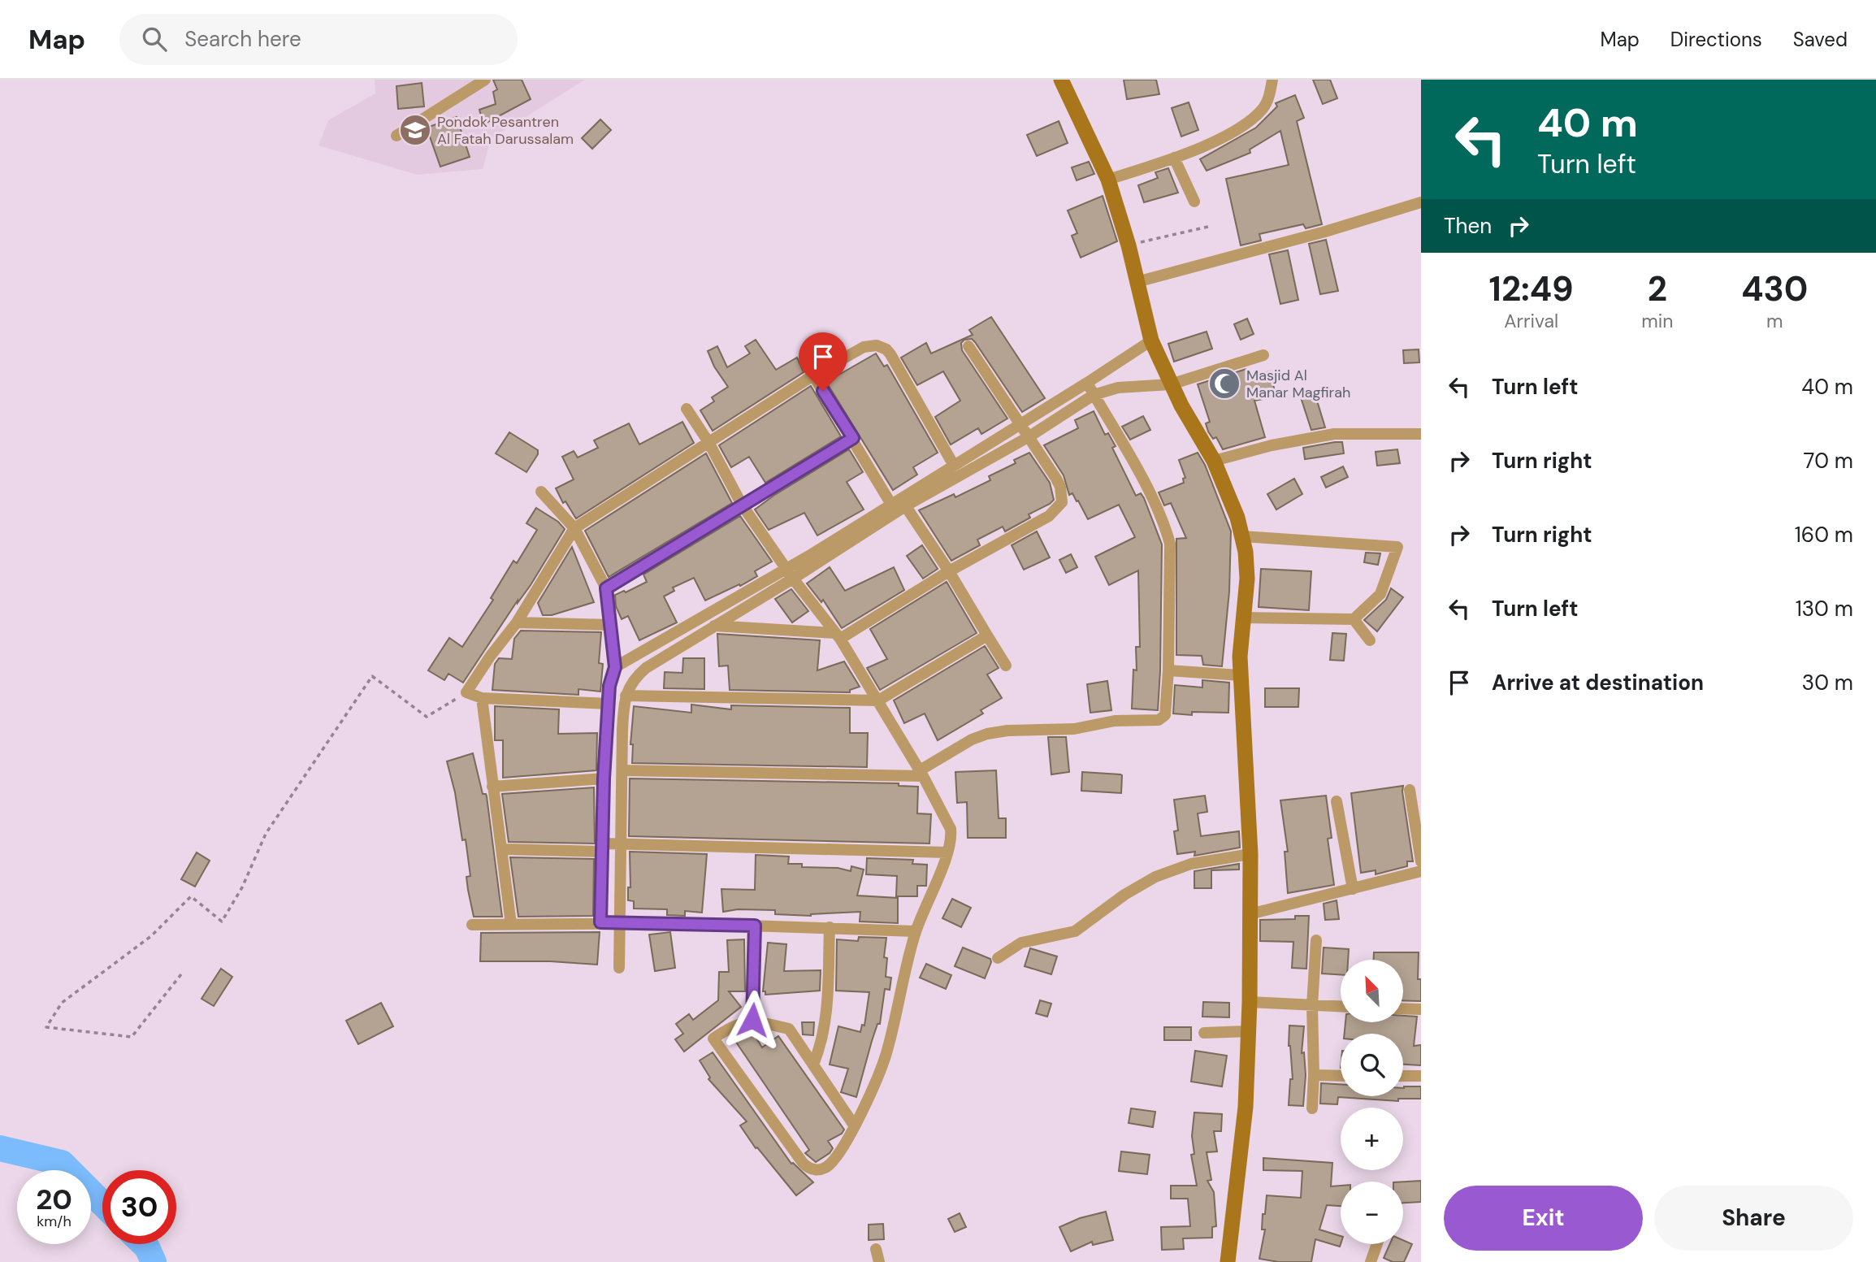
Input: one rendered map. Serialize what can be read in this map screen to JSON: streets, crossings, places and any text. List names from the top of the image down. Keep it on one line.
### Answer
{"places":{"school or university":["Pondok Pesantren Al Fatah Darussalam"],"mosque":["Masjid Al Manar Magfirah"]},"north":"top left","page":{"header":"Map","search":"Search here","nav":["Map","Directions","Saved"],"turn":["40 m","Turn left"],"then":"Then","eta":["12:49","Arrival","2","min","430","m"],"list":[{"name":"Turn left","value":"40 m"},{"name":"Turn right","value":"70 m"},{"name":"Turn right","value":"160 m"},{"name":"Turn left","value":"130 m"},{"name":"Arrive at destination","value":"30 m"}],"map_buttons":["+","−"],"speed":"20 km/h","limit":"30","buttons":["Exit","Share"]}}
